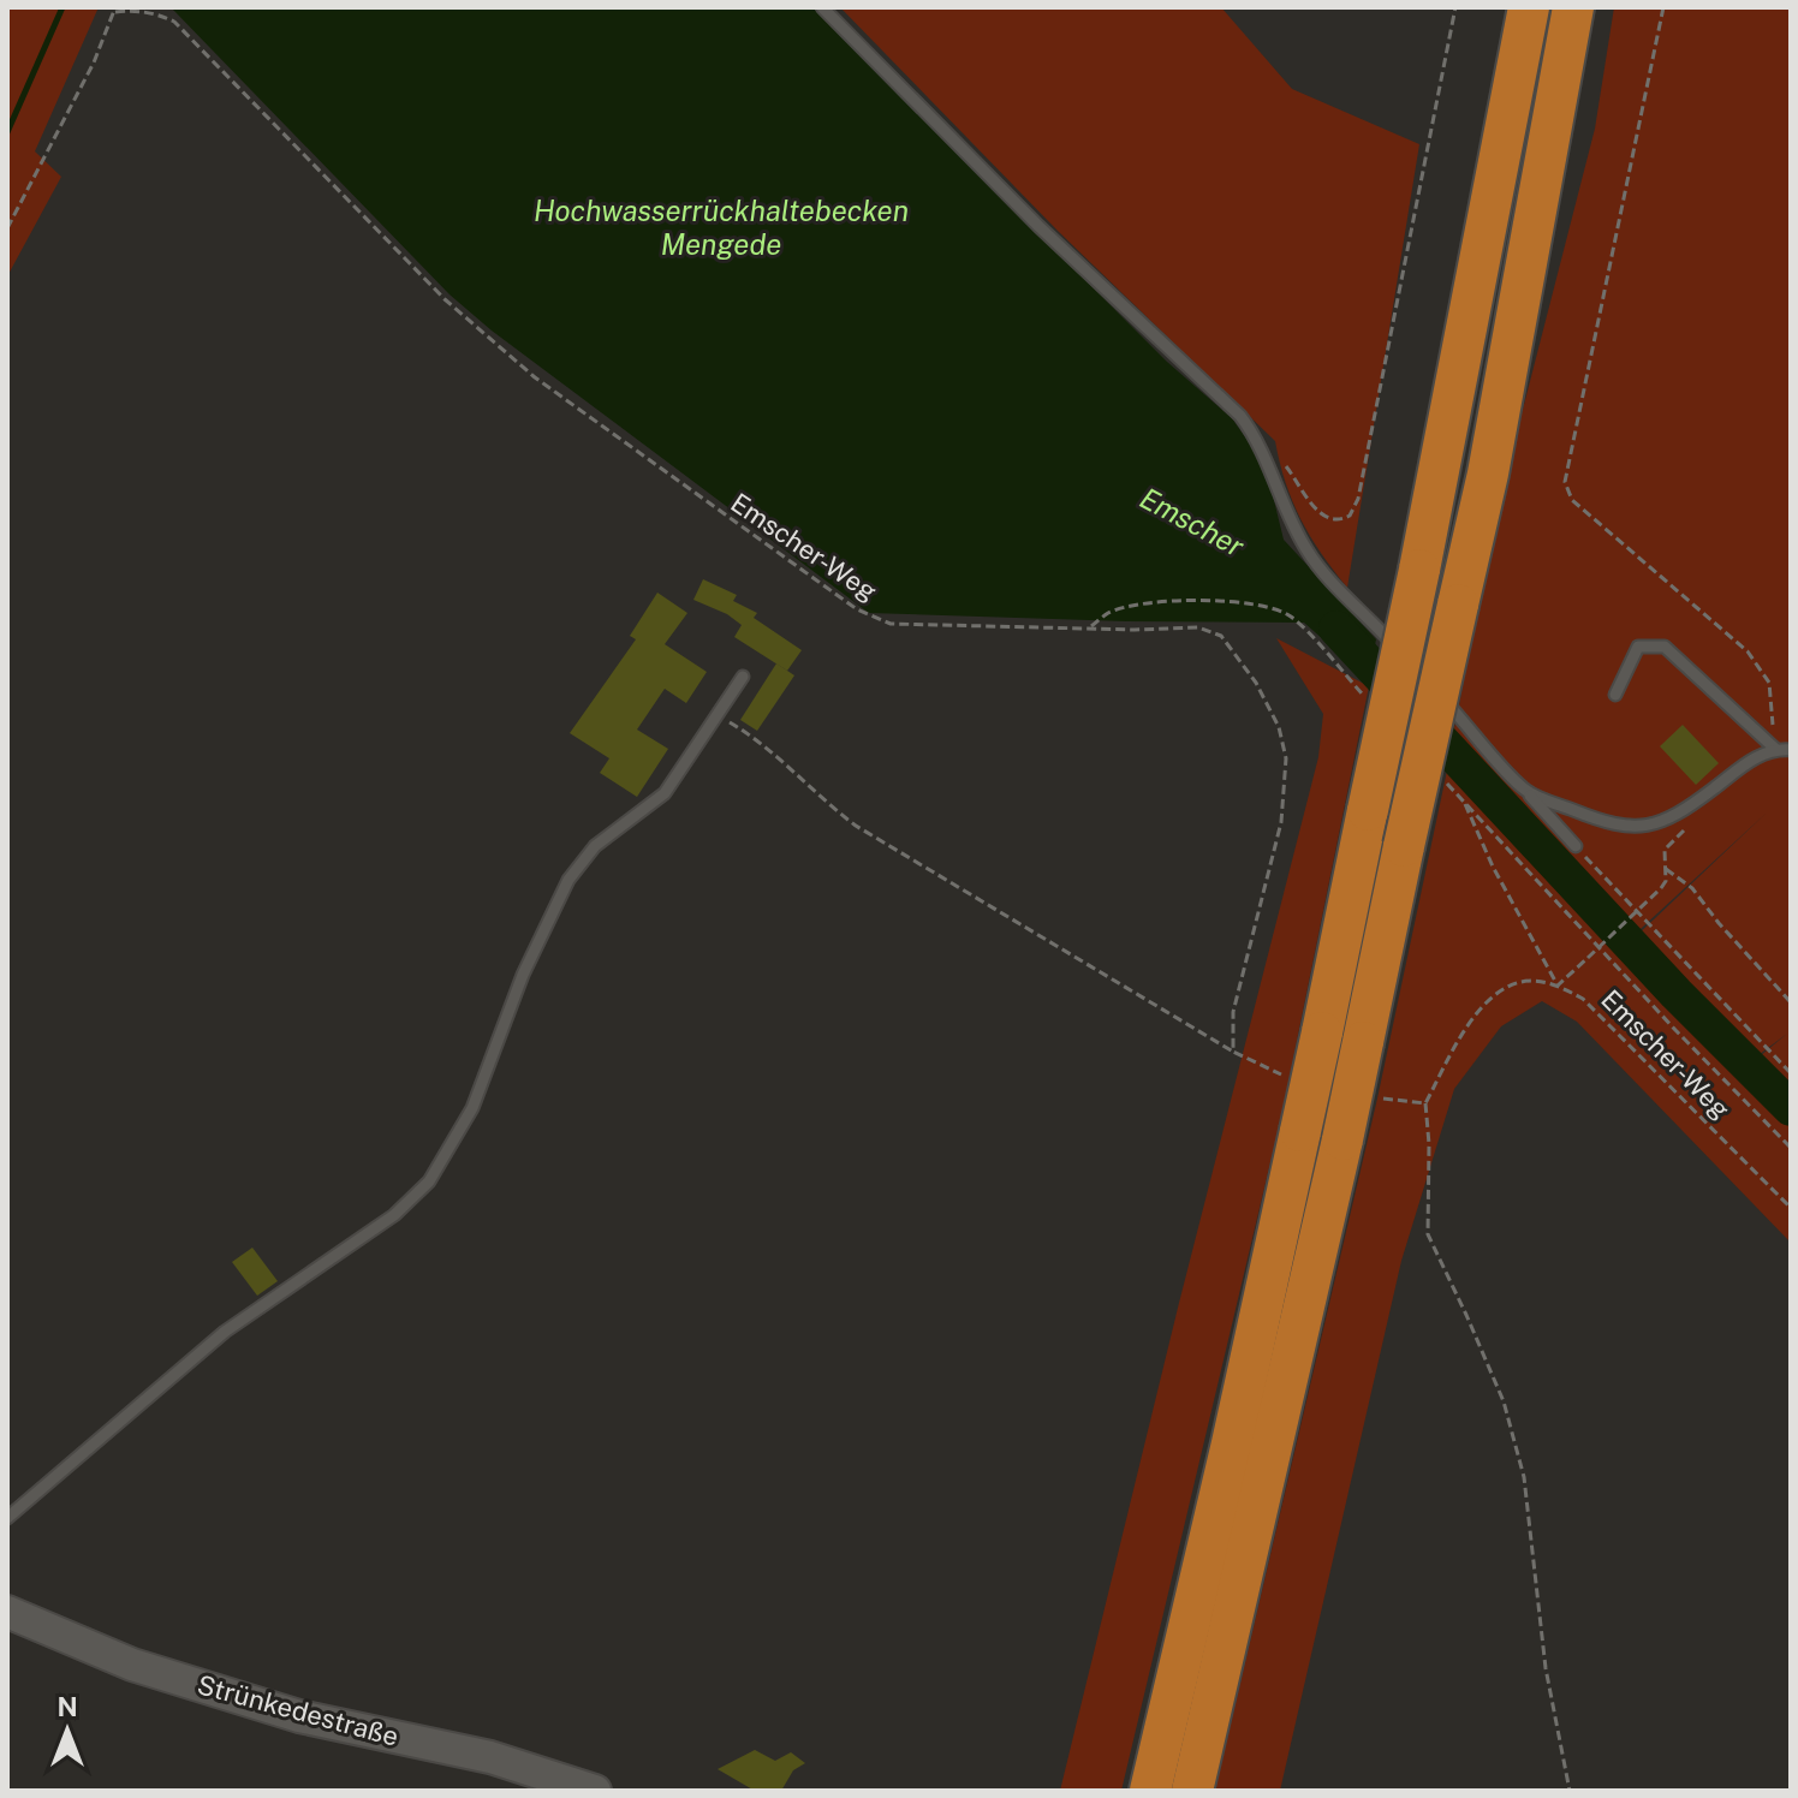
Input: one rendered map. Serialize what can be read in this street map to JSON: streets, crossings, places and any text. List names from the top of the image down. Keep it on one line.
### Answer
{"streets":{"main road":["Strünkedestraße"],"path":["Emscher-Weg"]},"water":["Hochwasserrückhaltebecken Mengede","Emscher"],"north":"top"}
